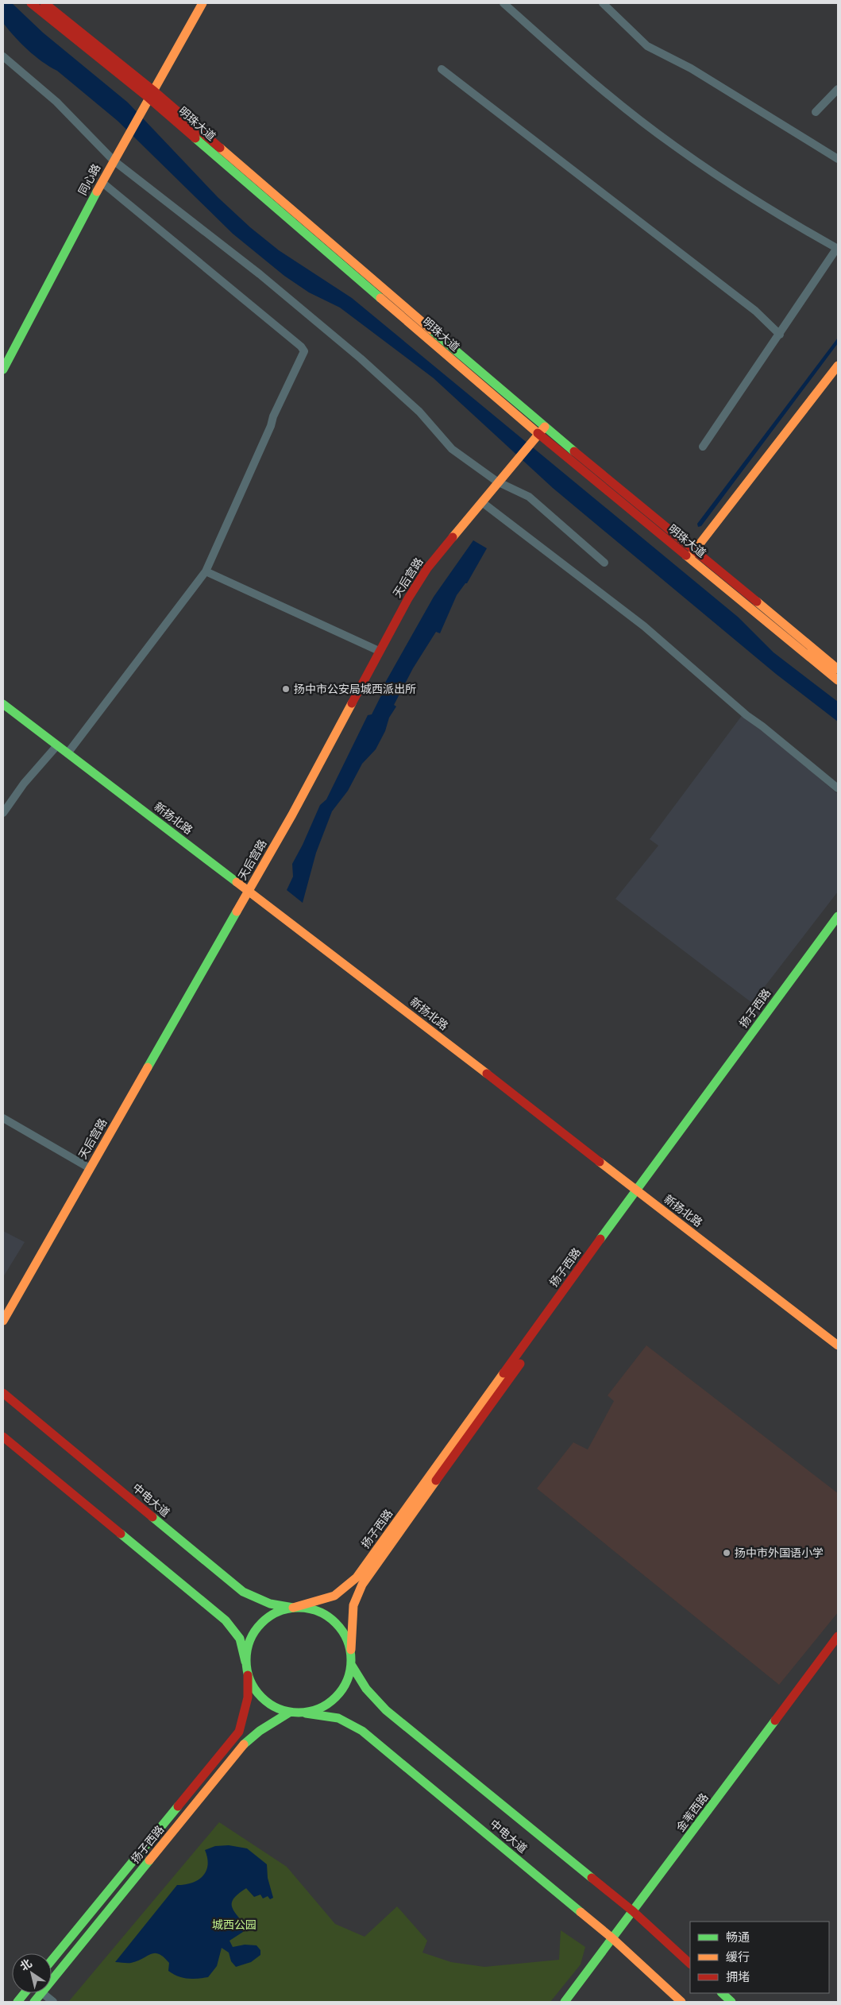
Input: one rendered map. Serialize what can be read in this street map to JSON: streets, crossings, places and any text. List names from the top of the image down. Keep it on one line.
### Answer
{"streets":{"main road":["明珠大道","同心路","天后宫路","新扬北路","扬子西路","中电大道","金苇西路"]},"crossings":[["明珠大道","同心路"],["明珠大道","天后宫路"],["天后宫路","新扬北路"],["新扬北路","扬子西路"],["扬子西路","中电大道"],["中电大道","金苇西路"]],"parks":["城西公园"],"places":["扬中市公安局城西派出所","扬中市外国语小学"],"legend":["畅通","缓行","拥堵"],"north":"top left"}
